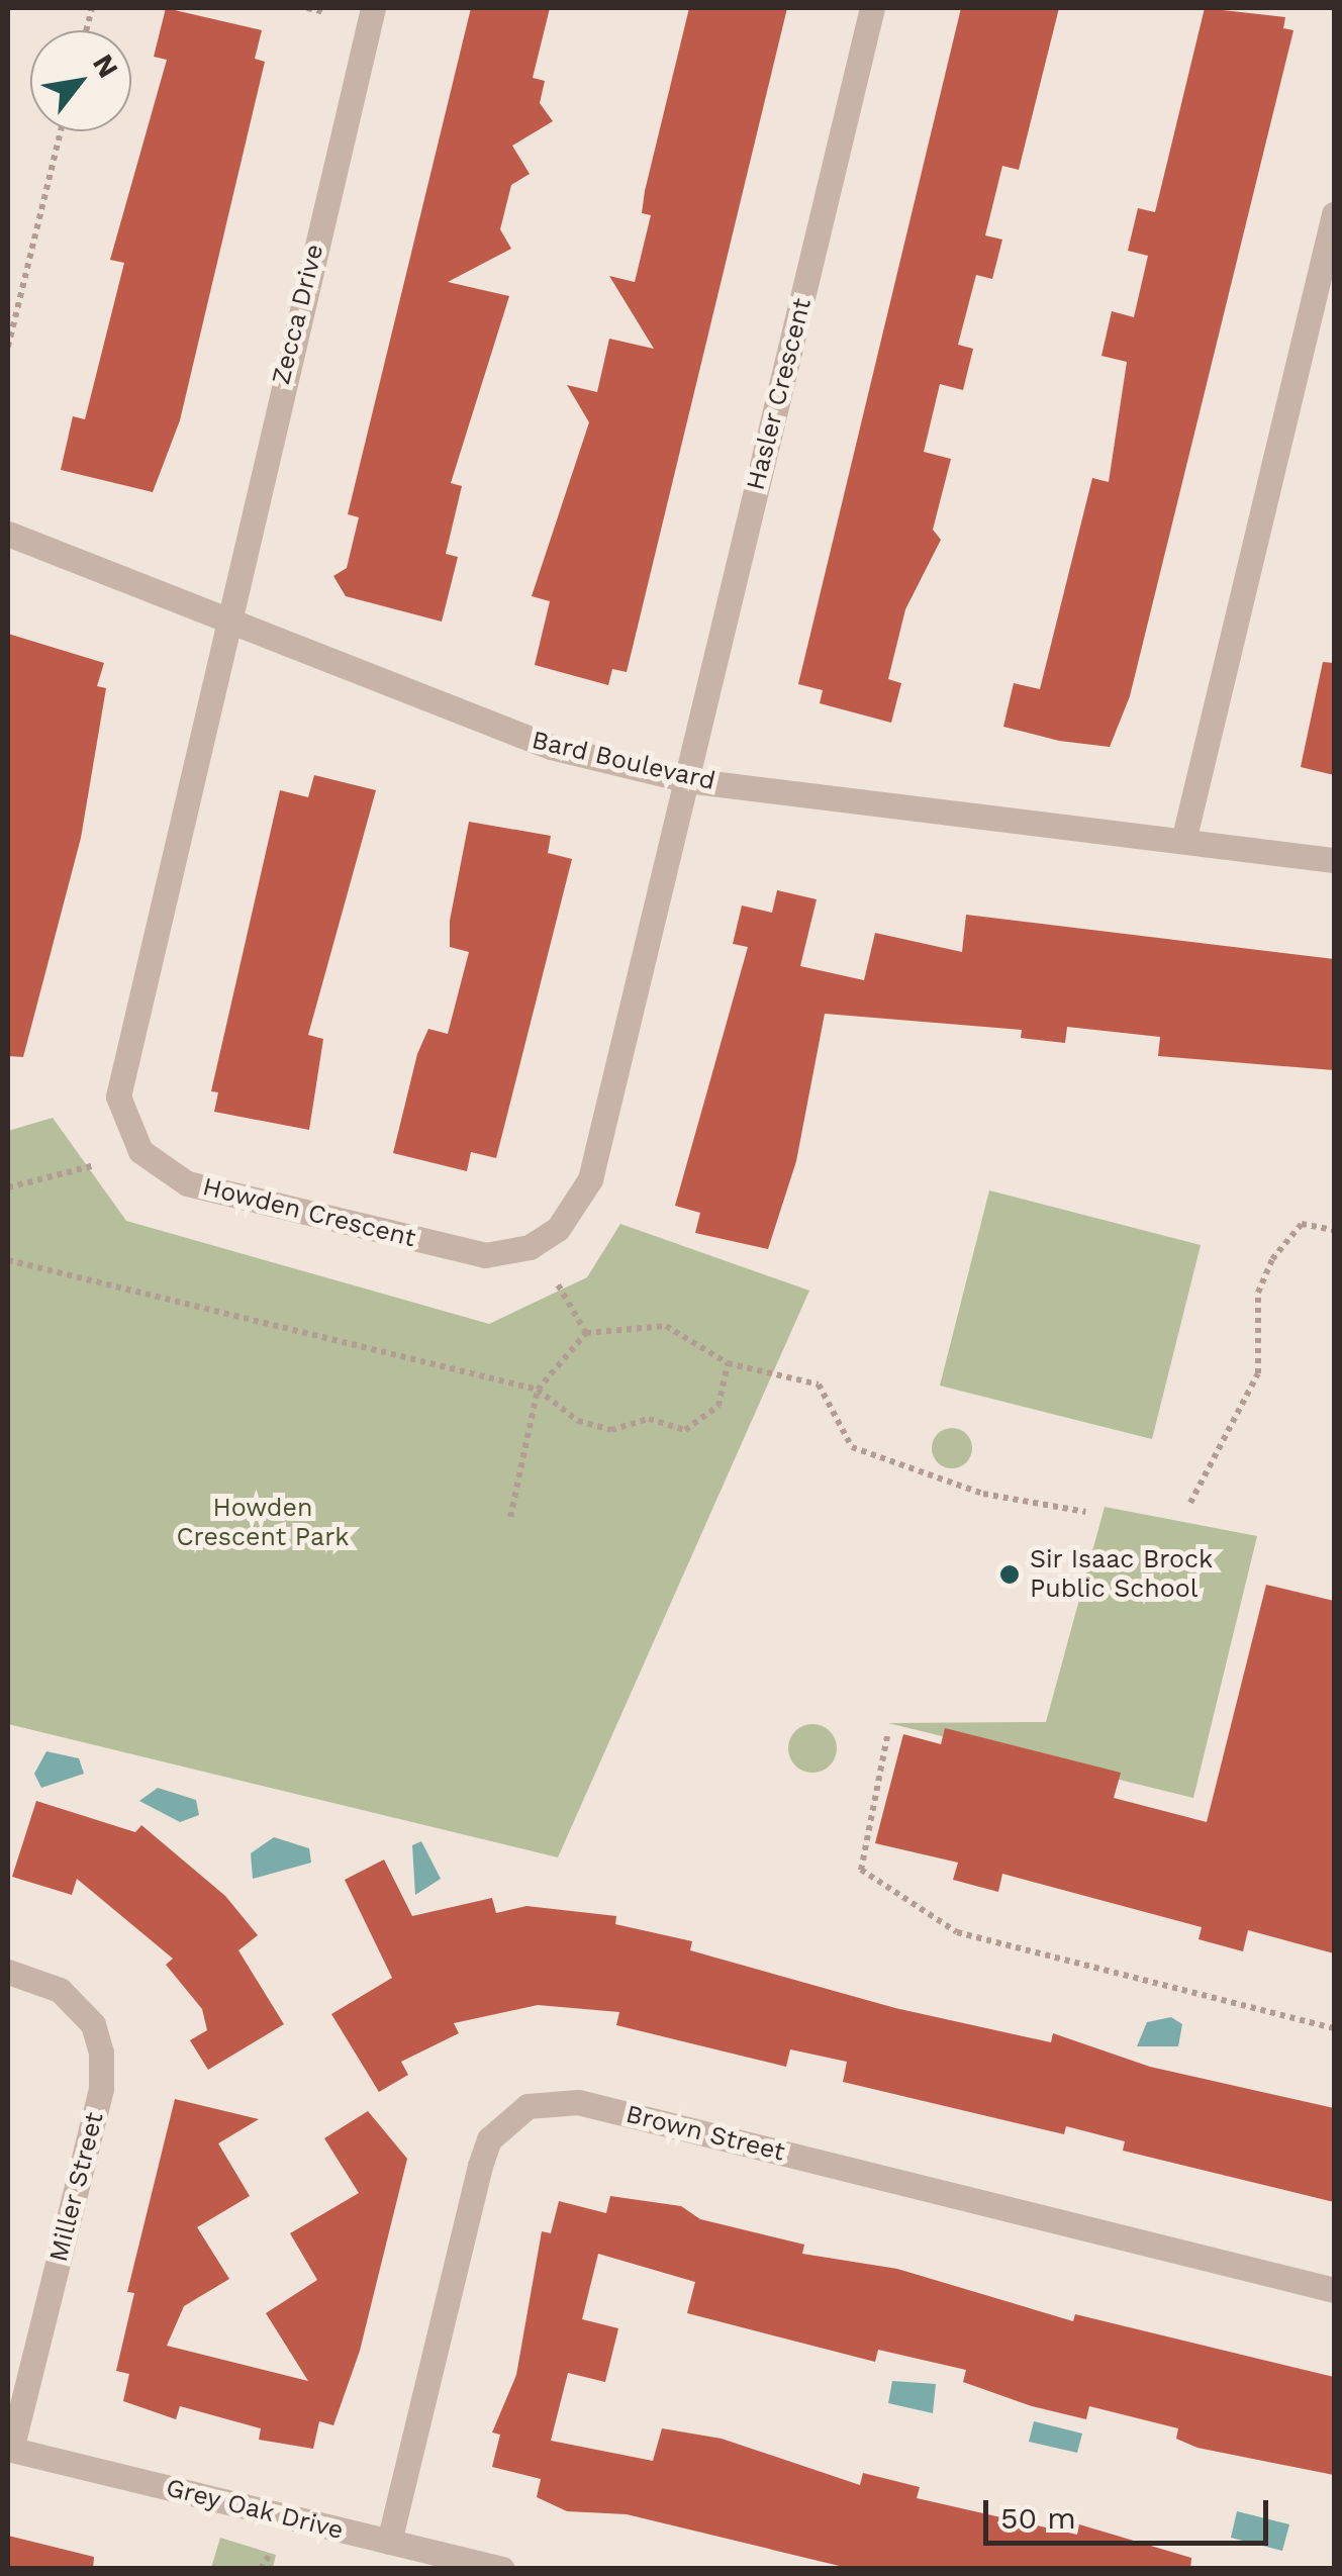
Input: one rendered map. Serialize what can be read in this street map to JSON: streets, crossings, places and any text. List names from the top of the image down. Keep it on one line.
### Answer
{"streets":{"street":["Zecca Drive","Hasler Crescent","Bard Boulevard","Howden Crescent","Brown Street","Miller Street","Grey Oak Drive"]},"crossings":[["Zecca Drive","Bard Boulevard"],["Zecca Drive","Howden Crescent"],["Hasler Crescent","Bard Boulevard"],["Hasler Crescent","Howden Crescent"],["Bard Boulevard","Howden Crescent"],["Brown Street","Grey Oak Drive"],["Miller Street","Grey Oak Drive"]],"parks":["Howden Crescent Park"],"places":["Sir Isaac Brock Public School"],"scale_bar":"50 m","north":"top right"}
